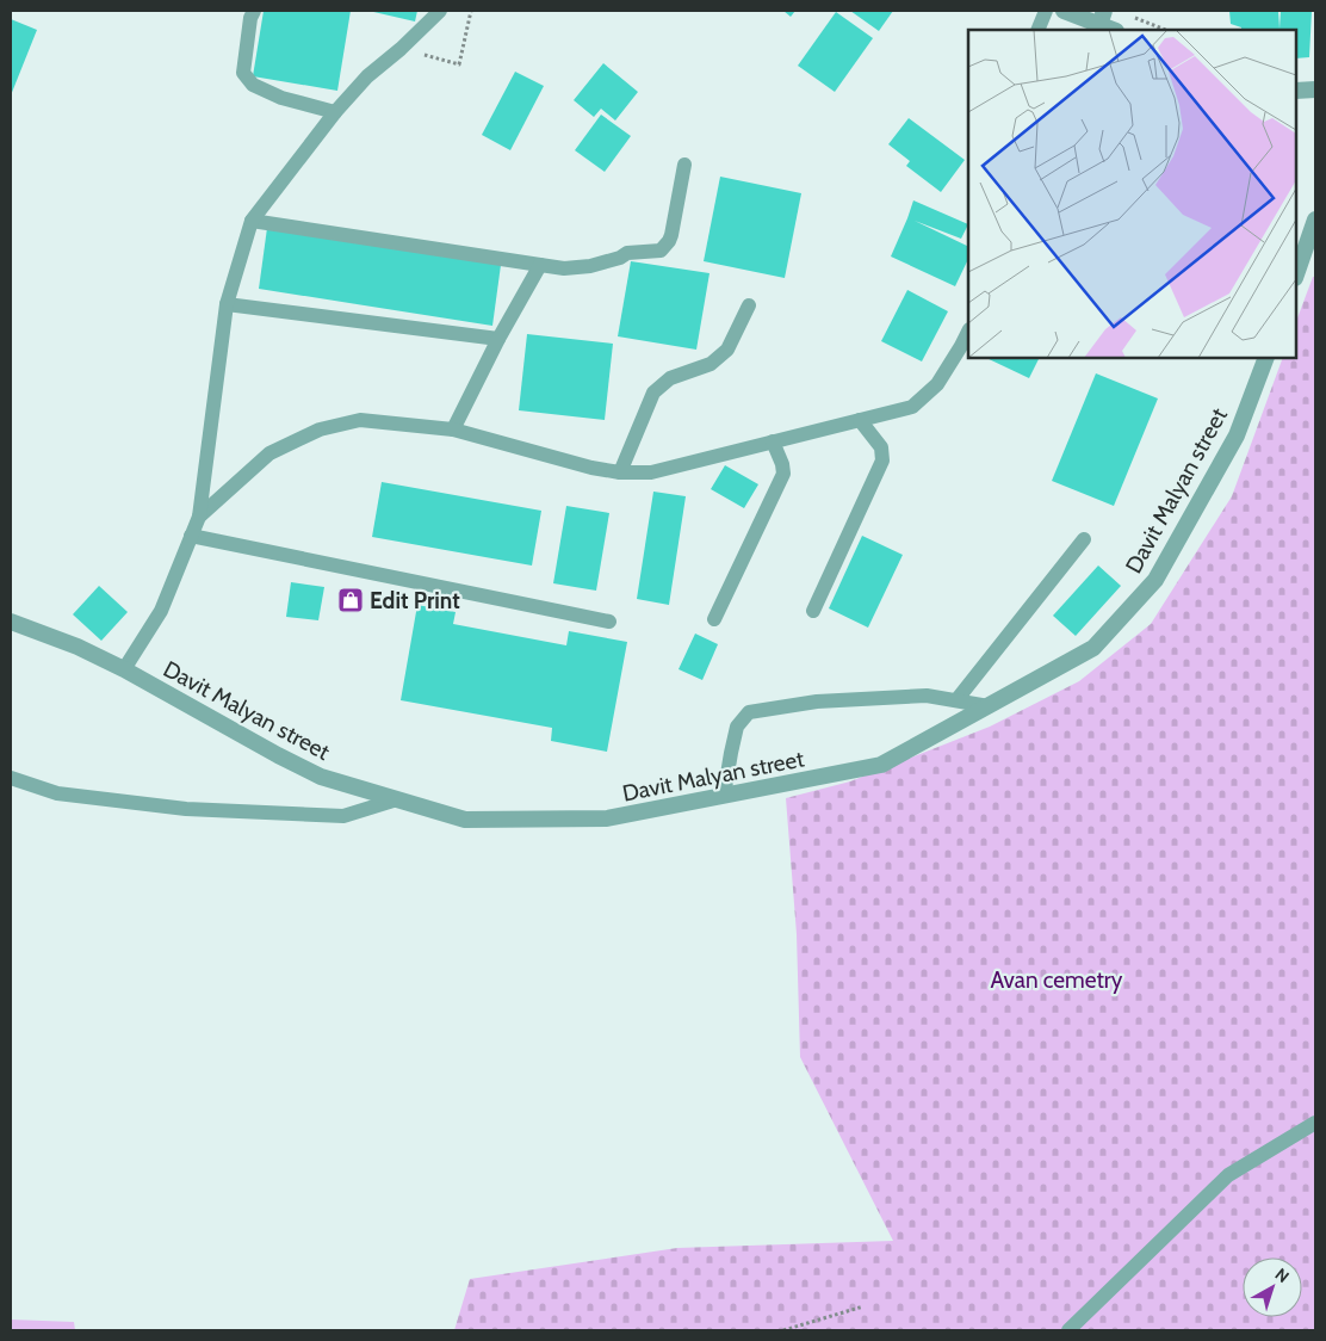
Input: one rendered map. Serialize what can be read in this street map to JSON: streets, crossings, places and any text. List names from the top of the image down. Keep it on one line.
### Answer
{"streets":{"street":["Davit Malyan street"]},"parks":["Avan cemetry"],"places":{"shop":["Edit Print"]},"north":"top right"}
